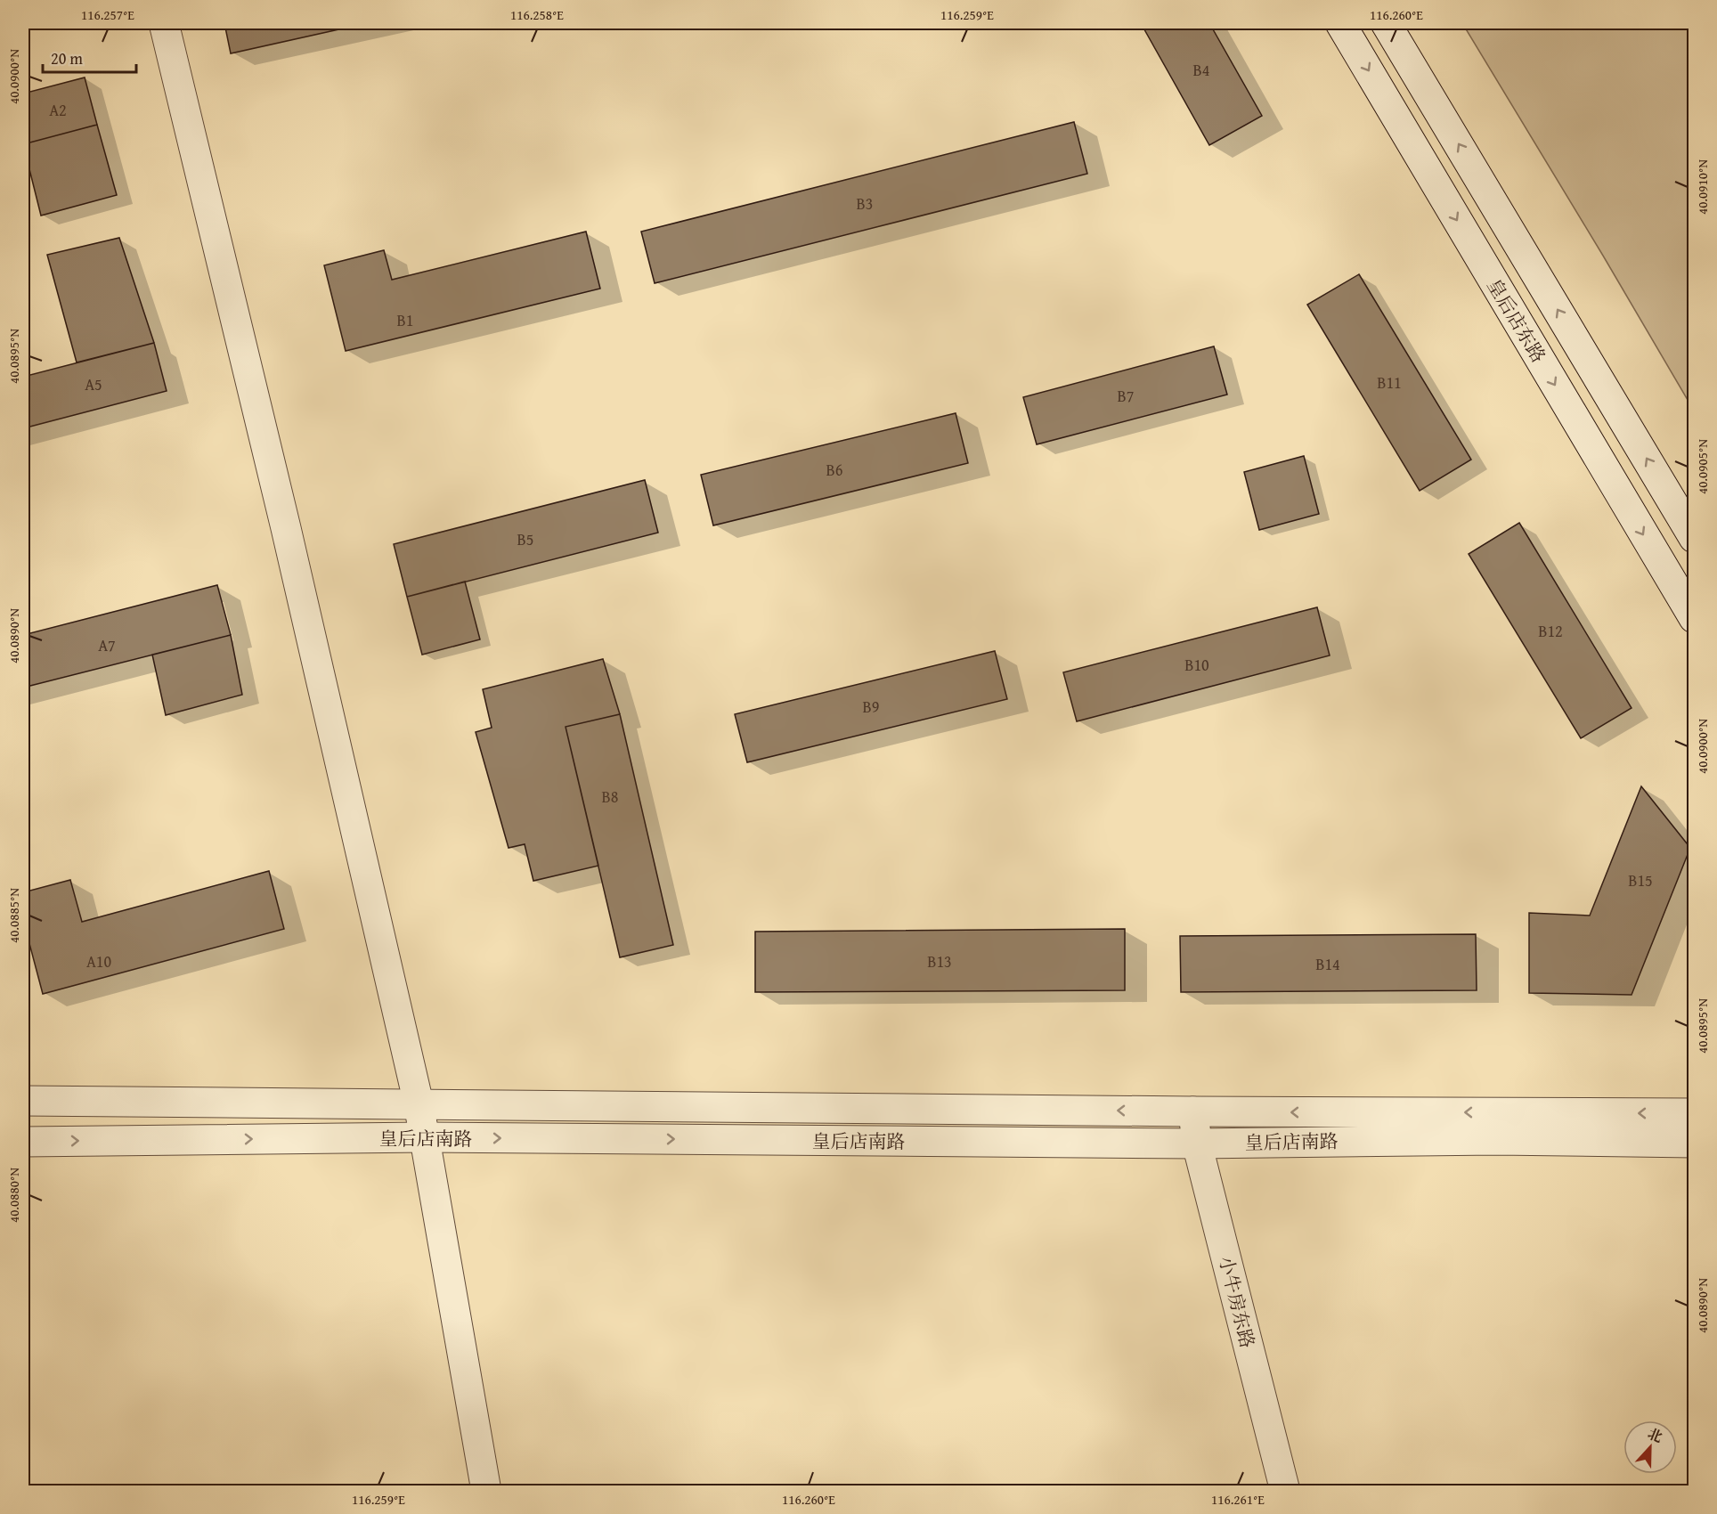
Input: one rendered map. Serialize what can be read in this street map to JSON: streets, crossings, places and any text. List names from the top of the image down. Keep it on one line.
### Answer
{"streets":{"street":["皇后店东路","皇后店南路","小牛房东路"]},"crossings":[["皇后店南路","小牛房东路"]],"house_numbers":["B4","A2","B3","B1","B11","A5","B7","B6","B5","B12","A7","B10","B9","B8","B15","A10","B13","B14"],"scale_bar":"20 m","north":"top","coordinates":["116.257°E","116.258°E","116.259°E","116.260°E","40.0900°N","40.0910°N","40.0895°N","40.0905°N","40.0890°N","40.0885°N","40.0880°N","116.261°E"]}
